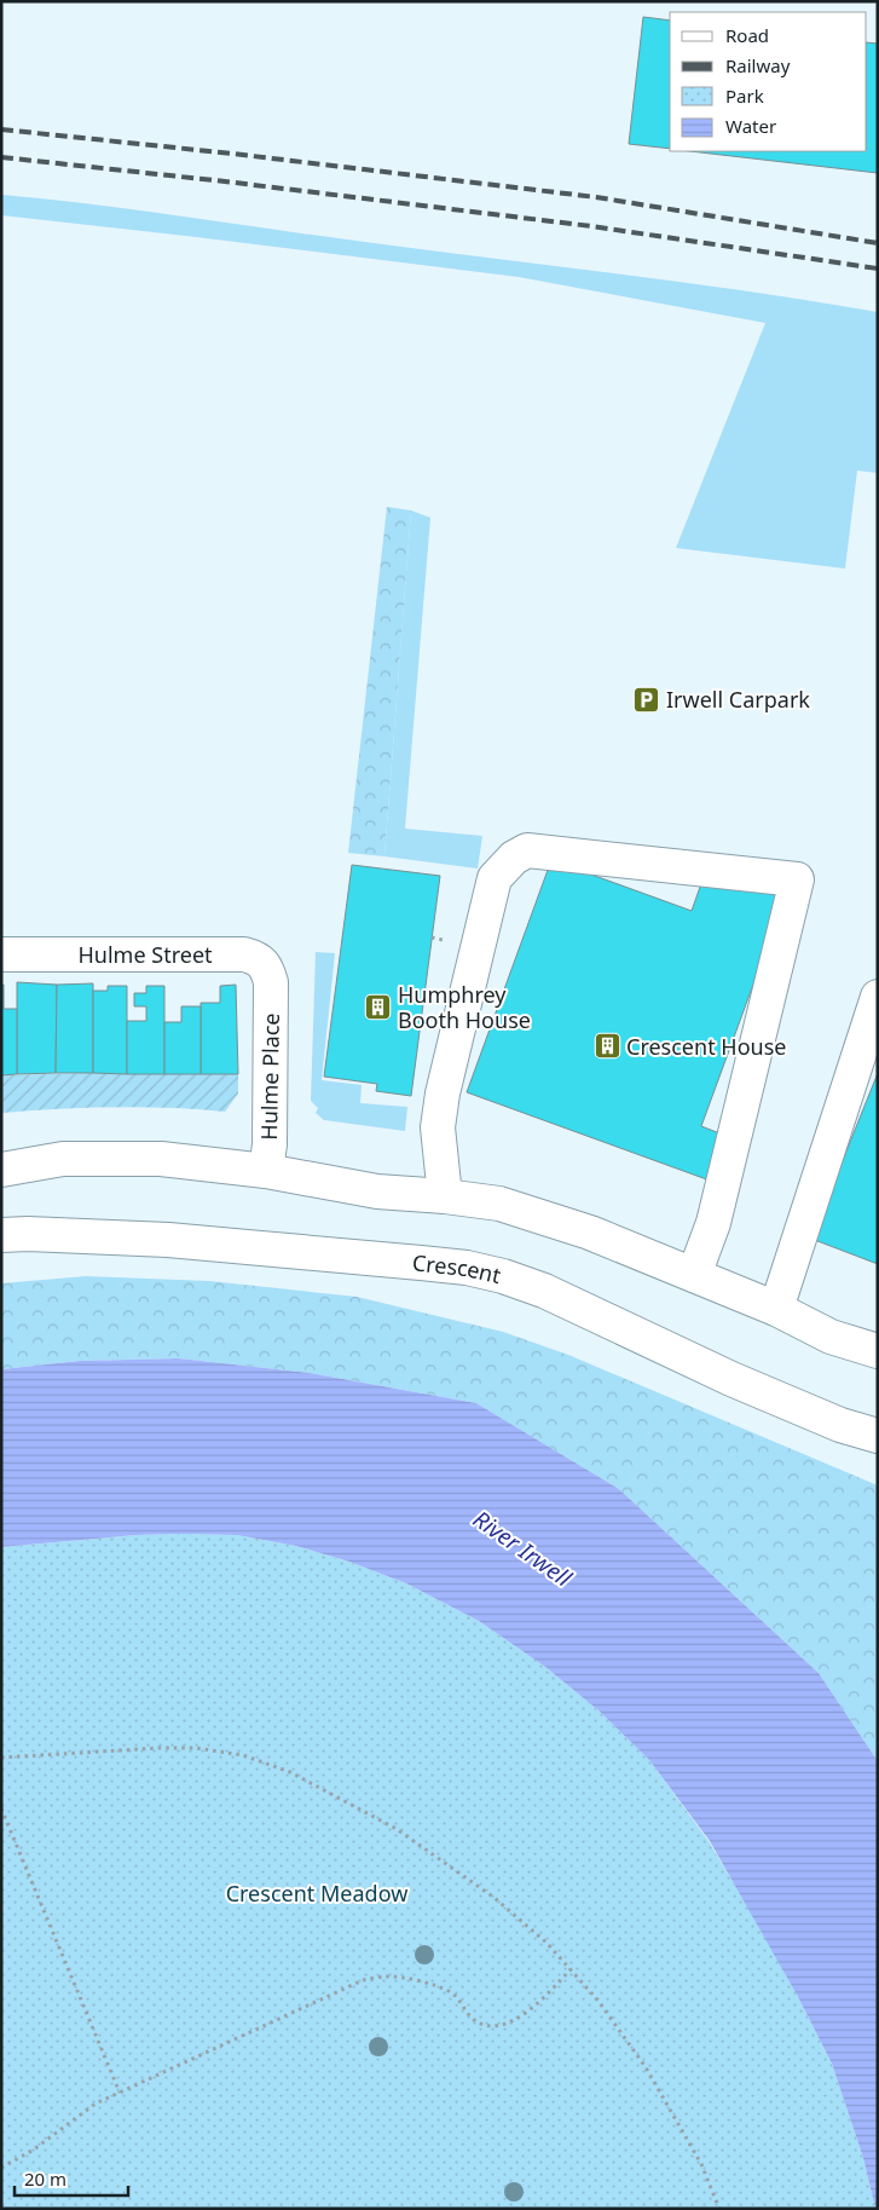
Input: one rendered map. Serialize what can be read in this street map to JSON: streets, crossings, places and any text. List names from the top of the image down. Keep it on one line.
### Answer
{"streets":{"main road":["Hulme Street","Hulme Place","Crescent"]},"crossings":[["Hulme Street","Hulme Place"]],"water":["River Irwell"],"parks":["Crescent Meadow"],"places":{"parking":["Irwell Carpark"],"building":["Humphrey Booth House","Crescent House"]},"legend":["Road","Railway","Park","Water"],"scale_bar":"20 m"}
